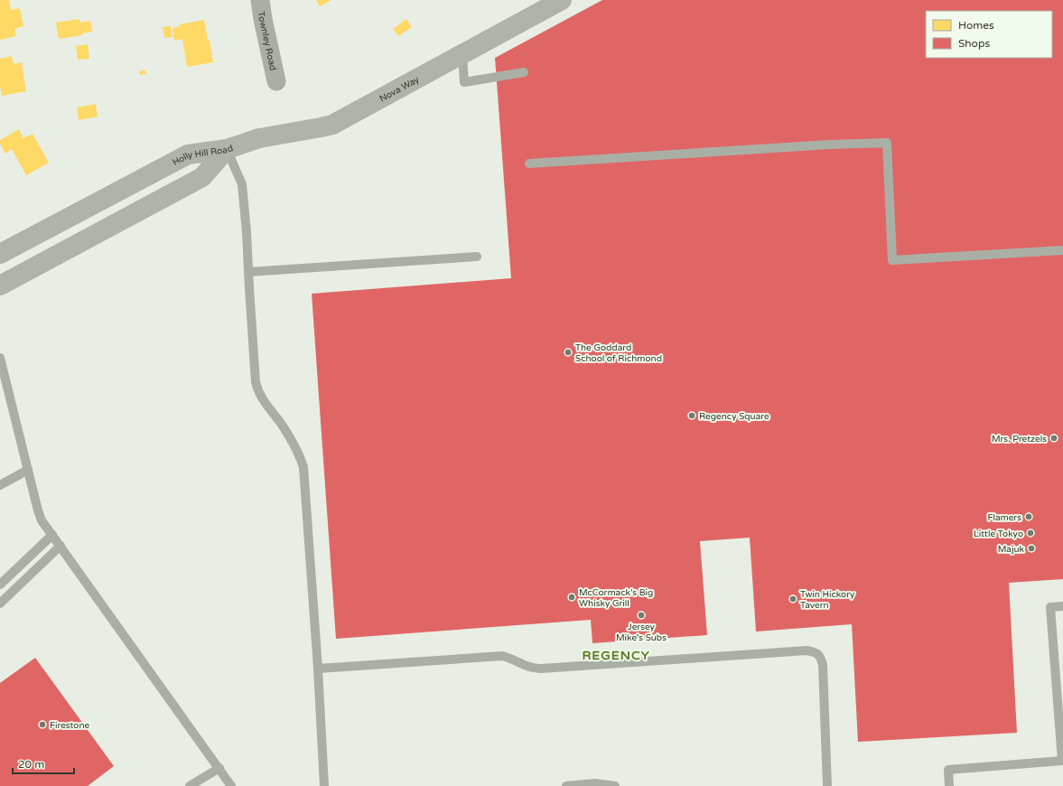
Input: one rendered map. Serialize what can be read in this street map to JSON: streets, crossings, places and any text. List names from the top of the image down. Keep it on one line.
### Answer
{"streets":{"street":["Townley Road","Nova Way","Holly Hill Road"]},"crossings":[["Nova Way","Holly Hill Road"]],"districts":["REGENCY"],"places":["The Goddard School of Richmond","Regency Square","Mrs. Pretzels","Flamers","Little Tokyo","Majuk","McCormack’s Big Whisky Grill","Twin Hickory Tavern","Jersey Mike's Subs","Firestone"],"legend":["Homes","Shops"],"scale_bar":"20 m"}
